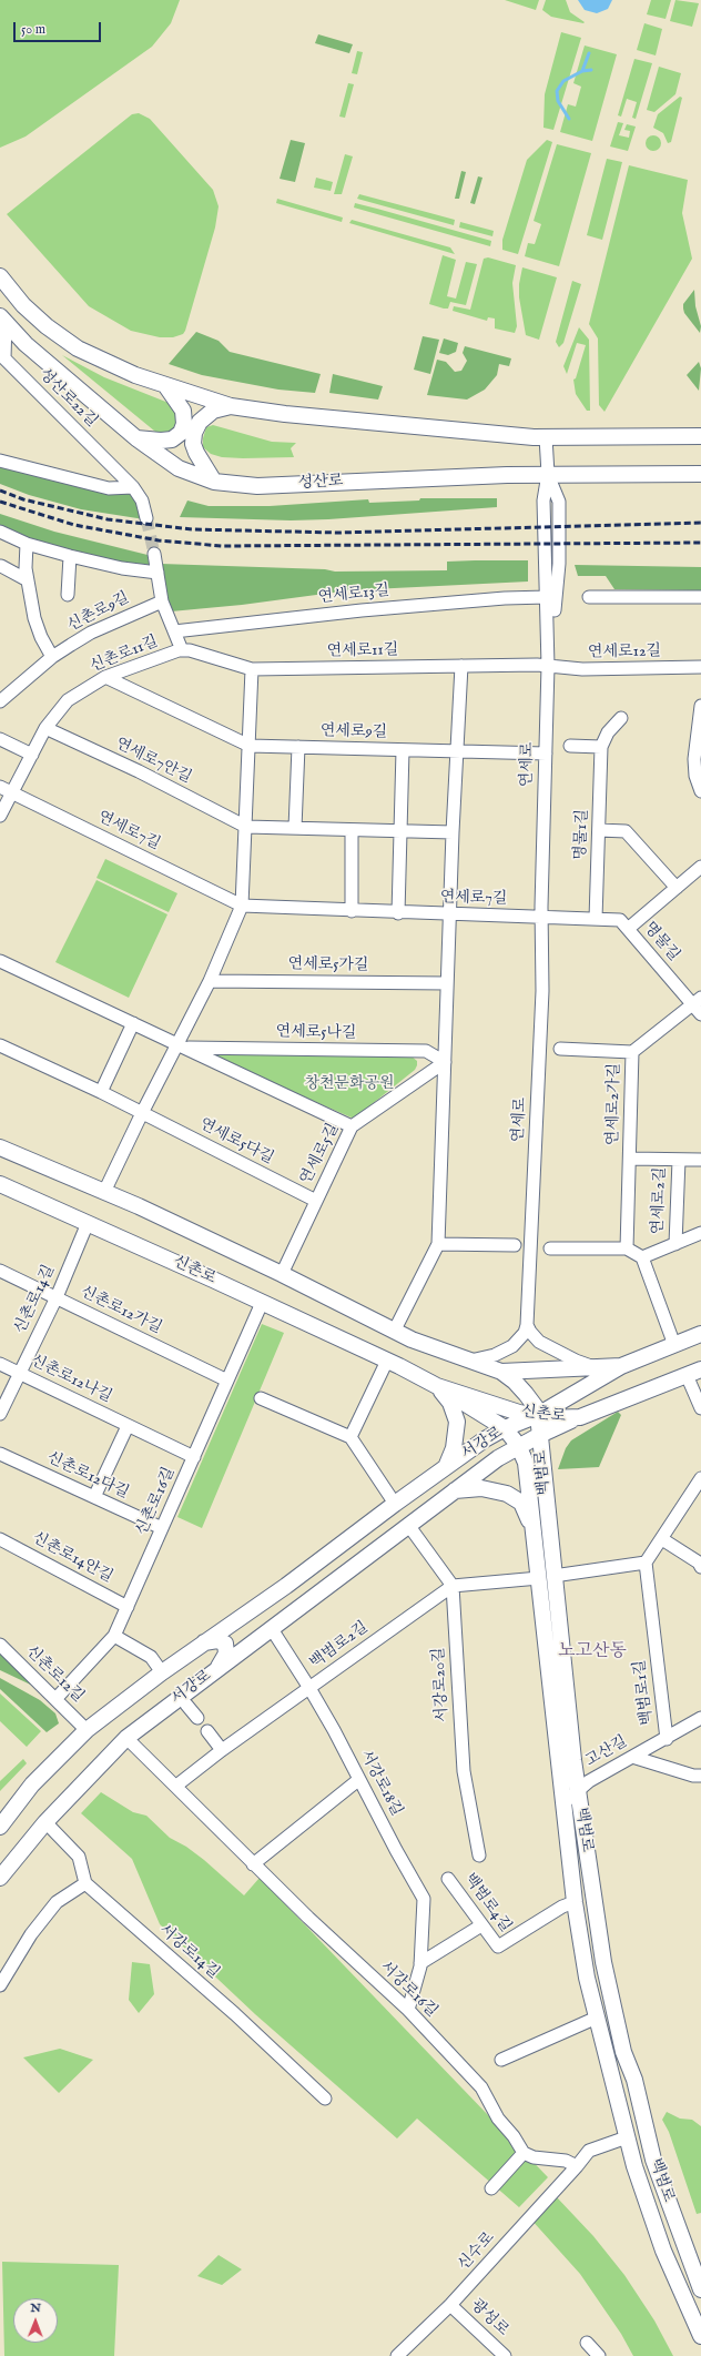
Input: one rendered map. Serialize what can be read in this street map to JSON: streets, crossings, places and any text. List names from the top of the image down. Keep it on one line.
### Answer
{"streets":{"main road":["성산로","신촌로","서강로","백범로"],"street":["성산로22길","연세로13길","신촌로9길","연세로11길","연세로12길","신촌로11길","연세로9길","연세로7안길","연세로","연세로7길","명물1길","명물길","연세로5가길","연세로5나길","연세로2가길","연세로5다길","연세로5길","연세로2길","신촌로14길","신촌로12가길","신촌로12나길","신촌로12다길","신촌로16길","신촌로14안길","백범로2길","신촌로12길","서강로20길","백범로1길","고산길","서강로18길","백범로4길","서강로14길","서강로16길","신수로","광성로"]},"crossings":[["성산로22길","성산로"],["성산로","연세로"],["연세로13길","연세로"],["연세로11길","연세로12길"],["연세로11길","신촌로11길"],["연세로11길","연세로"],["연세로12길","연세로"],["신촌로11길","연세로9길"],["신촌로11길","연세로7안길"],["신촌로11길","연세로7길"],["연세로9길","연세로"],["연세로","연세로7길"],["연세로5나길","연세로5길"],["연세로2가길","연세로2길"],["연세로5다길","연세로5길"],["신촌로","신촌로14길"],["신촌로","서강로"],["신촌로","백범로"],["신촌로","신촌로16길"],["신촌로14길","신촌로12가길"],["신촌로14길","신촌로12나길"],["신촌로12가길","신촌로16길"],["신촌로12나길","신촌로16길"],["서강로","백범로"],["서강로","신촌로12길"],["서강로","서강로18길"],["서강로","서강로16길"],["백범로","고산길"],["백범로","백범로4길"],["신촌로12다길","신촌로16길"],["신촌로16길","신촌로14안길"],["신촌로16길","신촌로12길"],["백범로2길","서강로20길"],["백범로2길","서강로18길"],["백범로2길","서강로16길"],["백범로1길","고산길"],["서강로18길","서강로16길"],["신수로","광성로"]],"districts":["노고산동"],"parks":["창천문화공원"],"scale_bar":"50 m","north":"top"}
